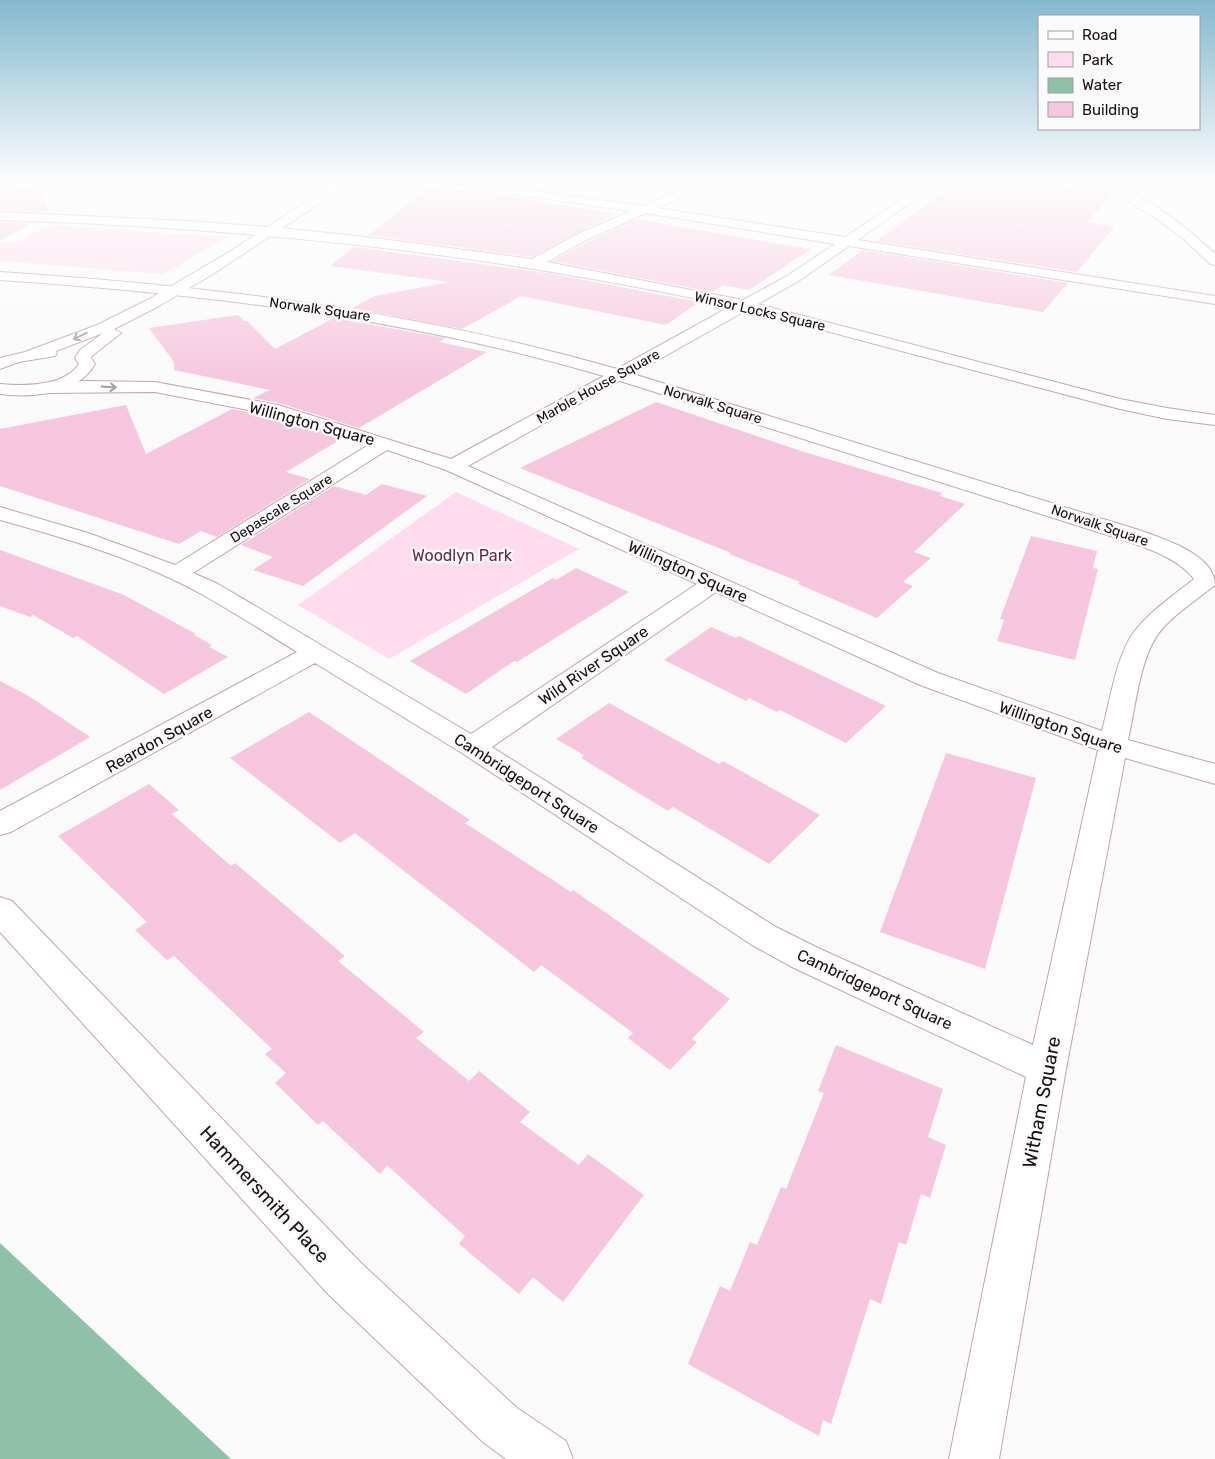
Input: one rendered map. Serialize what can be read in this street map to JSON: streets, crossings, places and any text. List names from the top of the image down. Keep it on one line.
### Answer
{"streets":{"street":["Norwalk Square","Winsor Locks Square","Marble House Square","Willington Square","Depascale Square","Wild River Square","Reardon Square","Cambridgeport Square","Witham Square","Hammersmith Place"]},"crossings":[["Norwalk Square","Marble House Square"],["Norwalk Square","Willington Square"],["Norwalk Square","Witham Square"],["Winsor Locks Square","Marble House Square"],["Marble House Square","Willington Square"],["Willington Square","Depascale Square"],["Willington Square","Wild River Square"],["Willington Square","Witham Square"],["Depascale Square","Cambridgeport Square"],["Wild River Square","Cambridgeport Square"],["Reardon Square","Cambridgeport Square"],["Cambridgeport Square","Witham Square"]],"parks":["Woodlyn Park"],"legend":["Road","Park","Water","Building"]}
